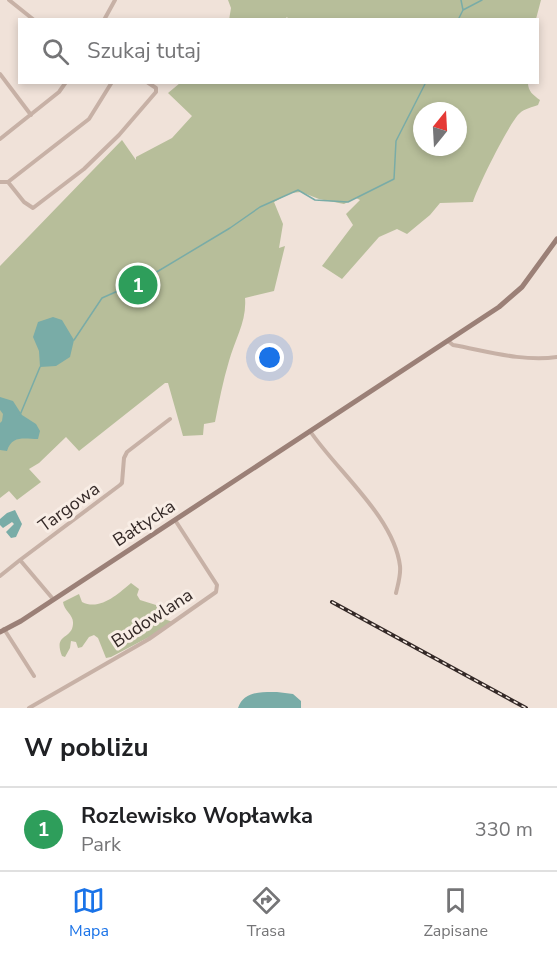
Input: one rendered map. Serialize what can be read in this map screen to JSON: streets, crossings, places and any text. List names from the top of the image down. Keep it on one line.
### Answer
{"streets":{"main road":["Bałtycka"],"street":["Targowa","Budowlana"]},"crossings":[["Bałtycka","Budowlana"]],"north":"top","page":{"search":"Szukaj tutaj","pins":"1","heading":"W pobliżu","list":[{"mark":"1","name":"Rozlewisko Wopławka","note":"Park","value":"330 m"}],"nav":["Mapa","Trasa","Zapisane"]}}
